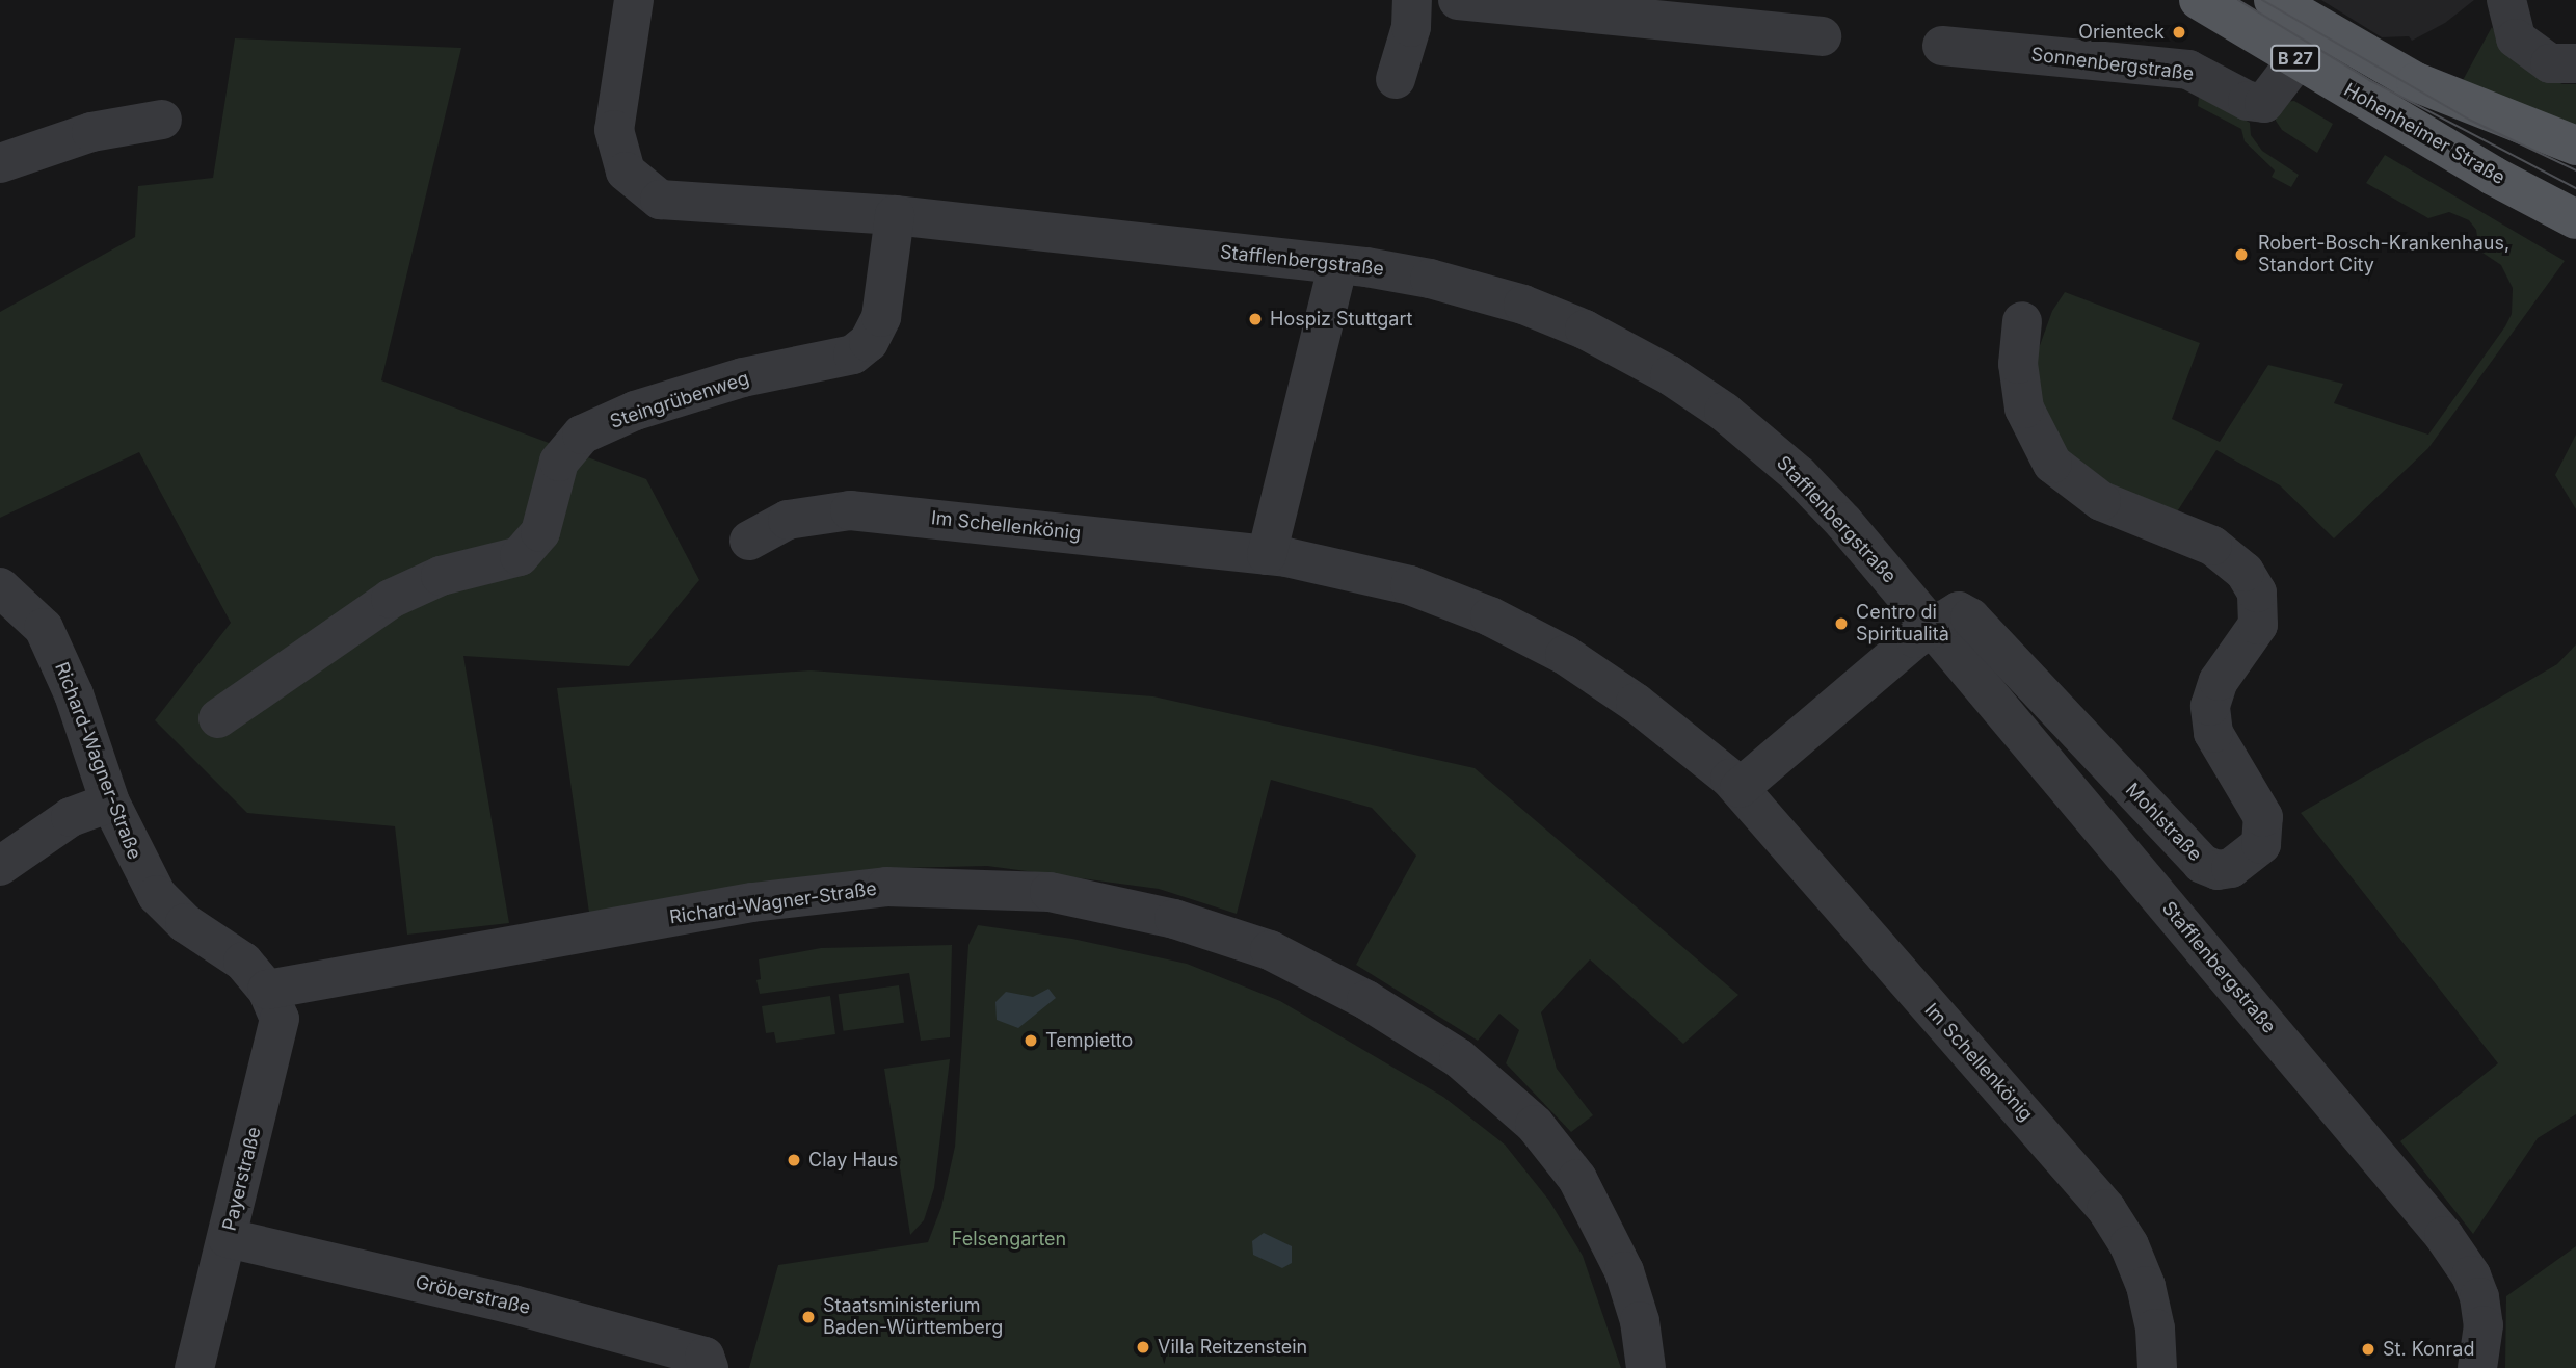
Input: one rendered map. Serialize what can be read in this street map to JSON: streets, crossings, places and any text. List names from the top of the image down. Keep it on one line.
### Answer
{"streets":{"main road":["B 27","Hohenheimer Straße"],"street":["Sonnenbergstraße","Stafflenbergstraße","Steingrübenweg","Im Schellenkönig","Richard-Wagner-Straße","Mohlstraße","Payerstraße","Gröberstraße"]},"crossings":[["Sonnenbergstraße","Hohenheimer Straße"],["Stafflenbergstraße","Steingrübenweg"],["Stafflenbergstraße","Mohlstraße"],["Richard-Wagner-Straße","Payerstraße"],["Payerstraße","Gröberstraße"]],"parks":["Felsengarten"],"places":["Orienteck","Robert-Bosch-Krankenhaus, Standort City","Hospiz Stuttgart","Centro di Spiritualità","Tempietto","Clay Haus","Staatsministerium Baden-Württemberg","Villa Reitzenstein","St. Konrad"]}
